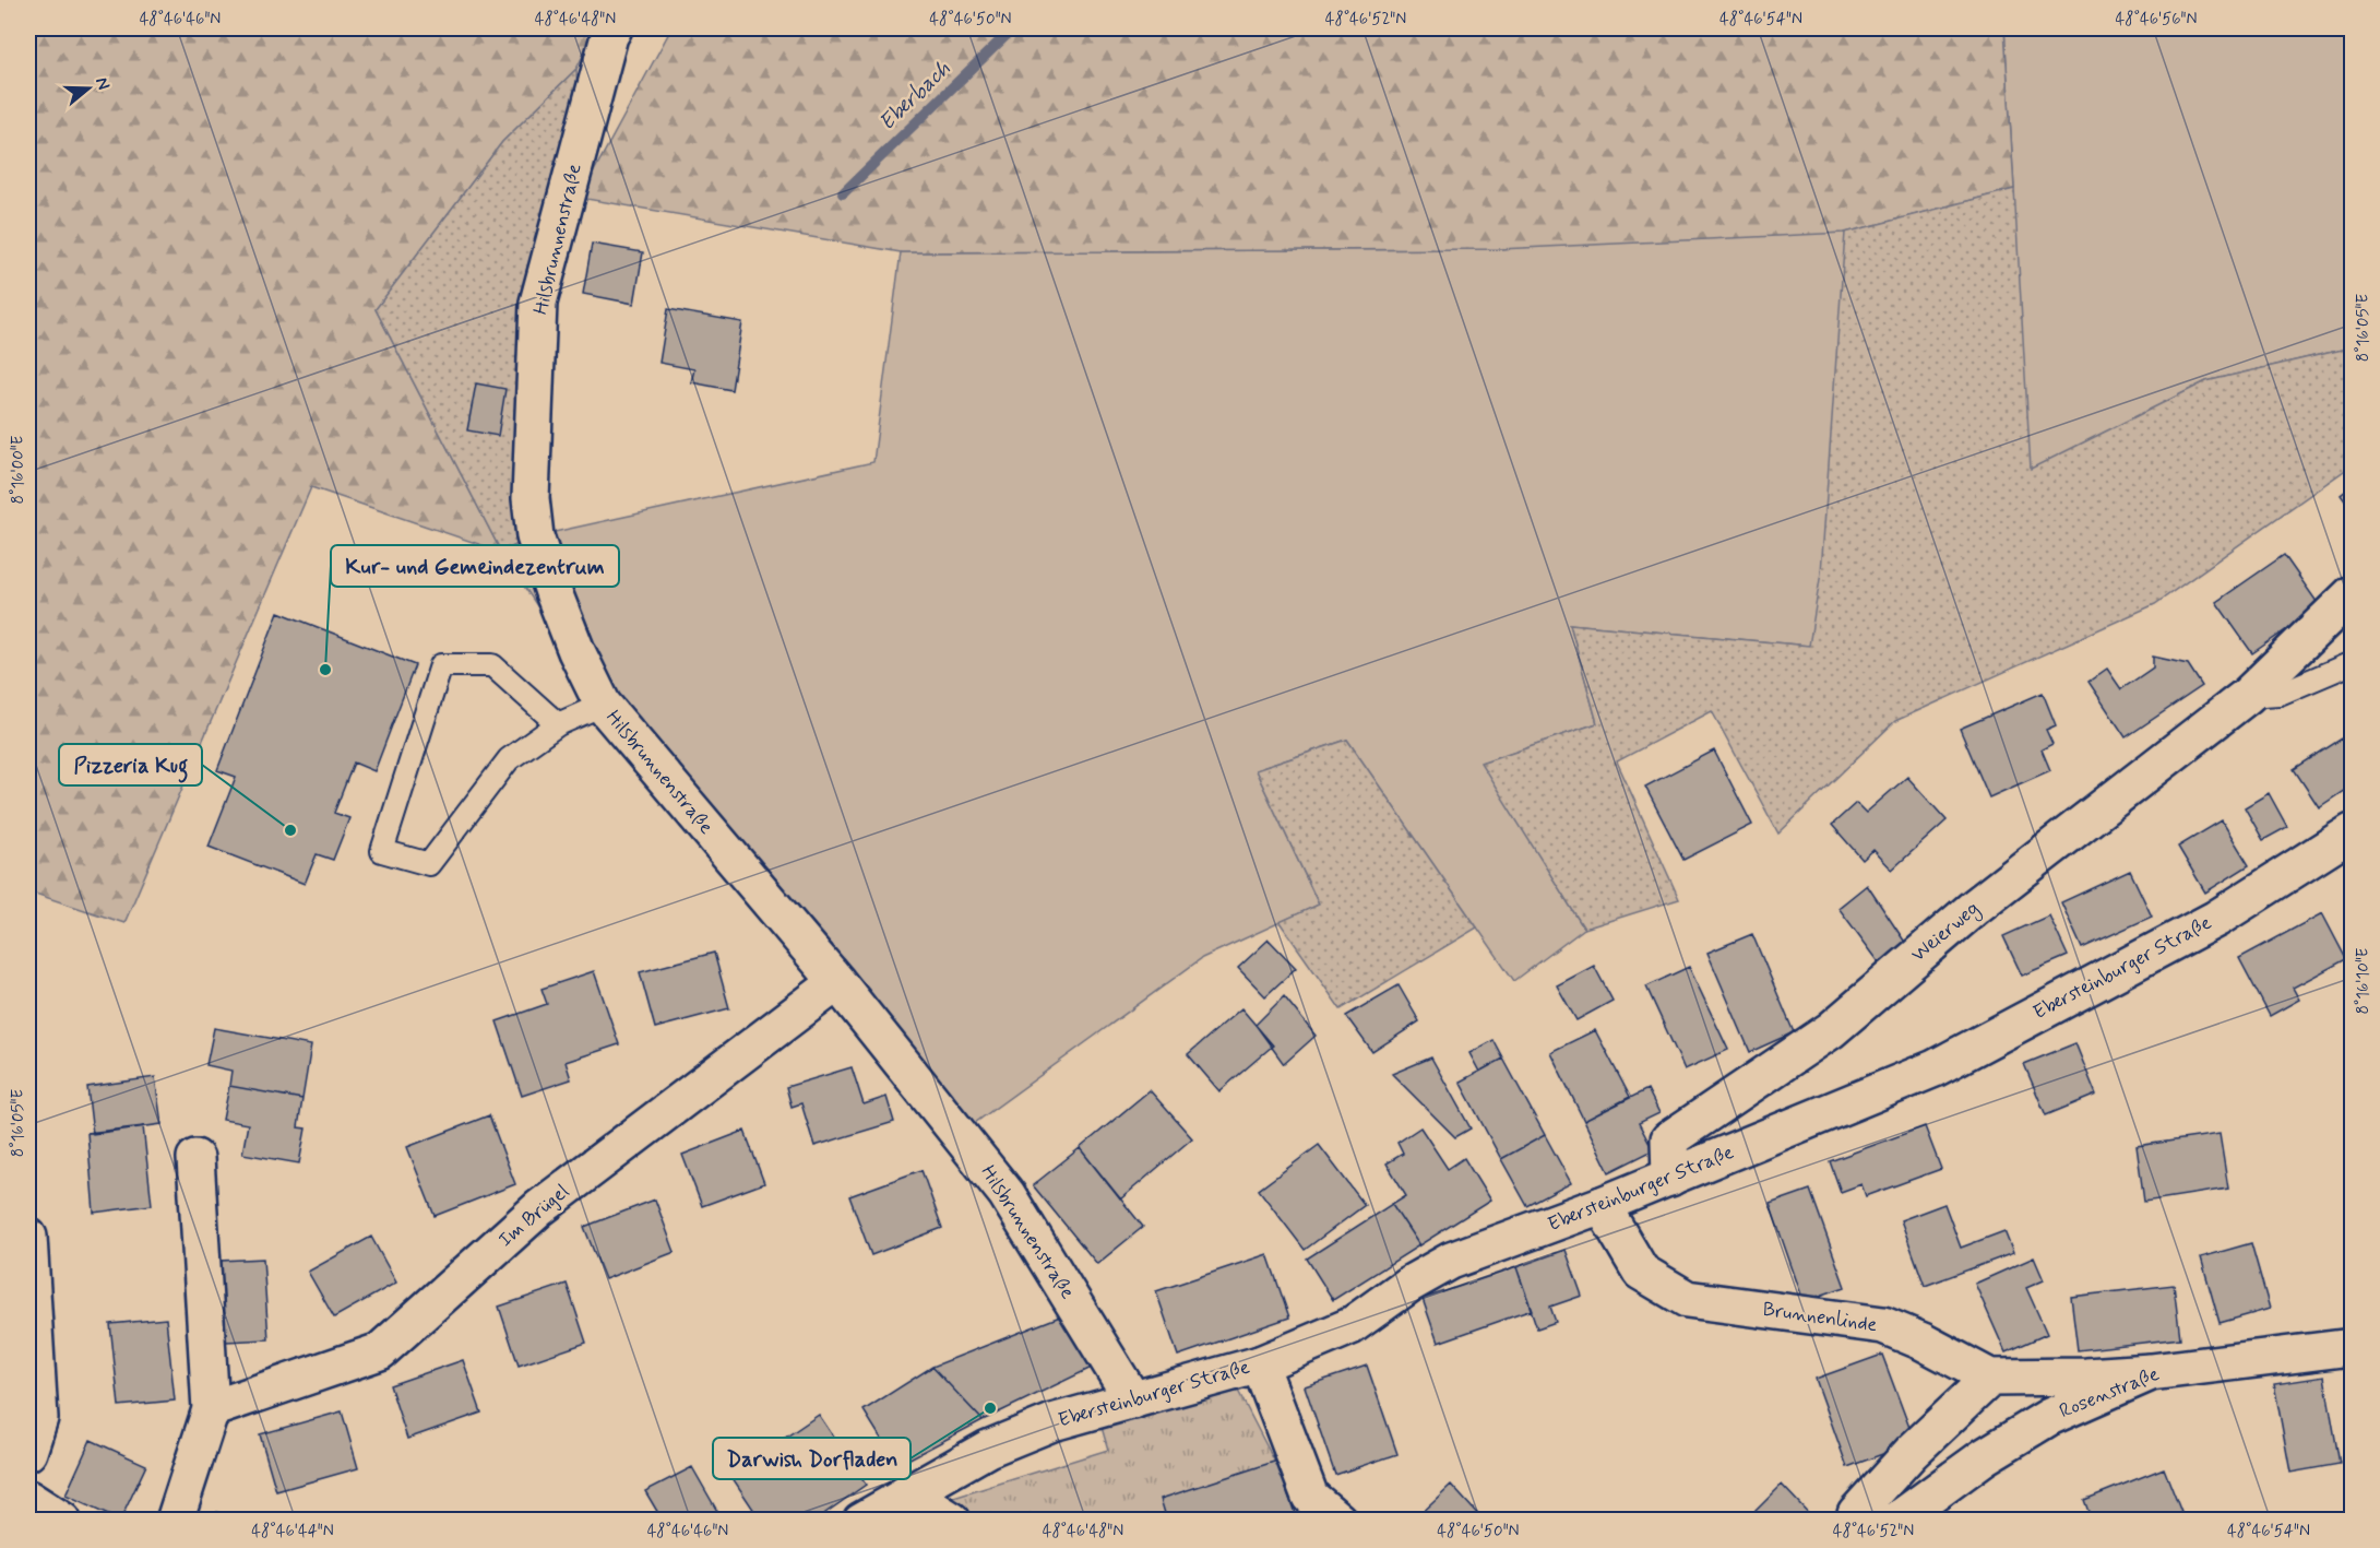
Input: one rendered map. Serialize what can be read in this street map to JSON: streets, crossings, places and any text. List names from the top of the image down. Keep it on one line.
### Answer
{"streets":{"street":["Hilsbrunnenstraße","Weierweg","Ebersteinburger Straße","Im Brügel","Brunnenlinde","Rosenstraße"]},"crossings":[["Hilsbrunnenstraße","Ebersteinburger Straße"],["Hilsbrunnenstraße","Im Brügel"],["Weierweg","Ebersteinburger Straße"],["Ebersteinburger Straße","Brunnenlinde"],["Brunnenlinde","Rosenstraße"]],"water":["Eberbach"],"places":["Kur- und Gemeindezentrum","Pizzeria Kug","Darwish Dorfladen"],"north":"right","coordinates":["48°46'46\"N","48°46'48\"N","48°46'50\"N","48°46'52\"N","48°46'54\"N","48°46'56\"N","8°16'05\"E","8°16'00\"E","8°16'10\"E","48°46'44\"N"]}
